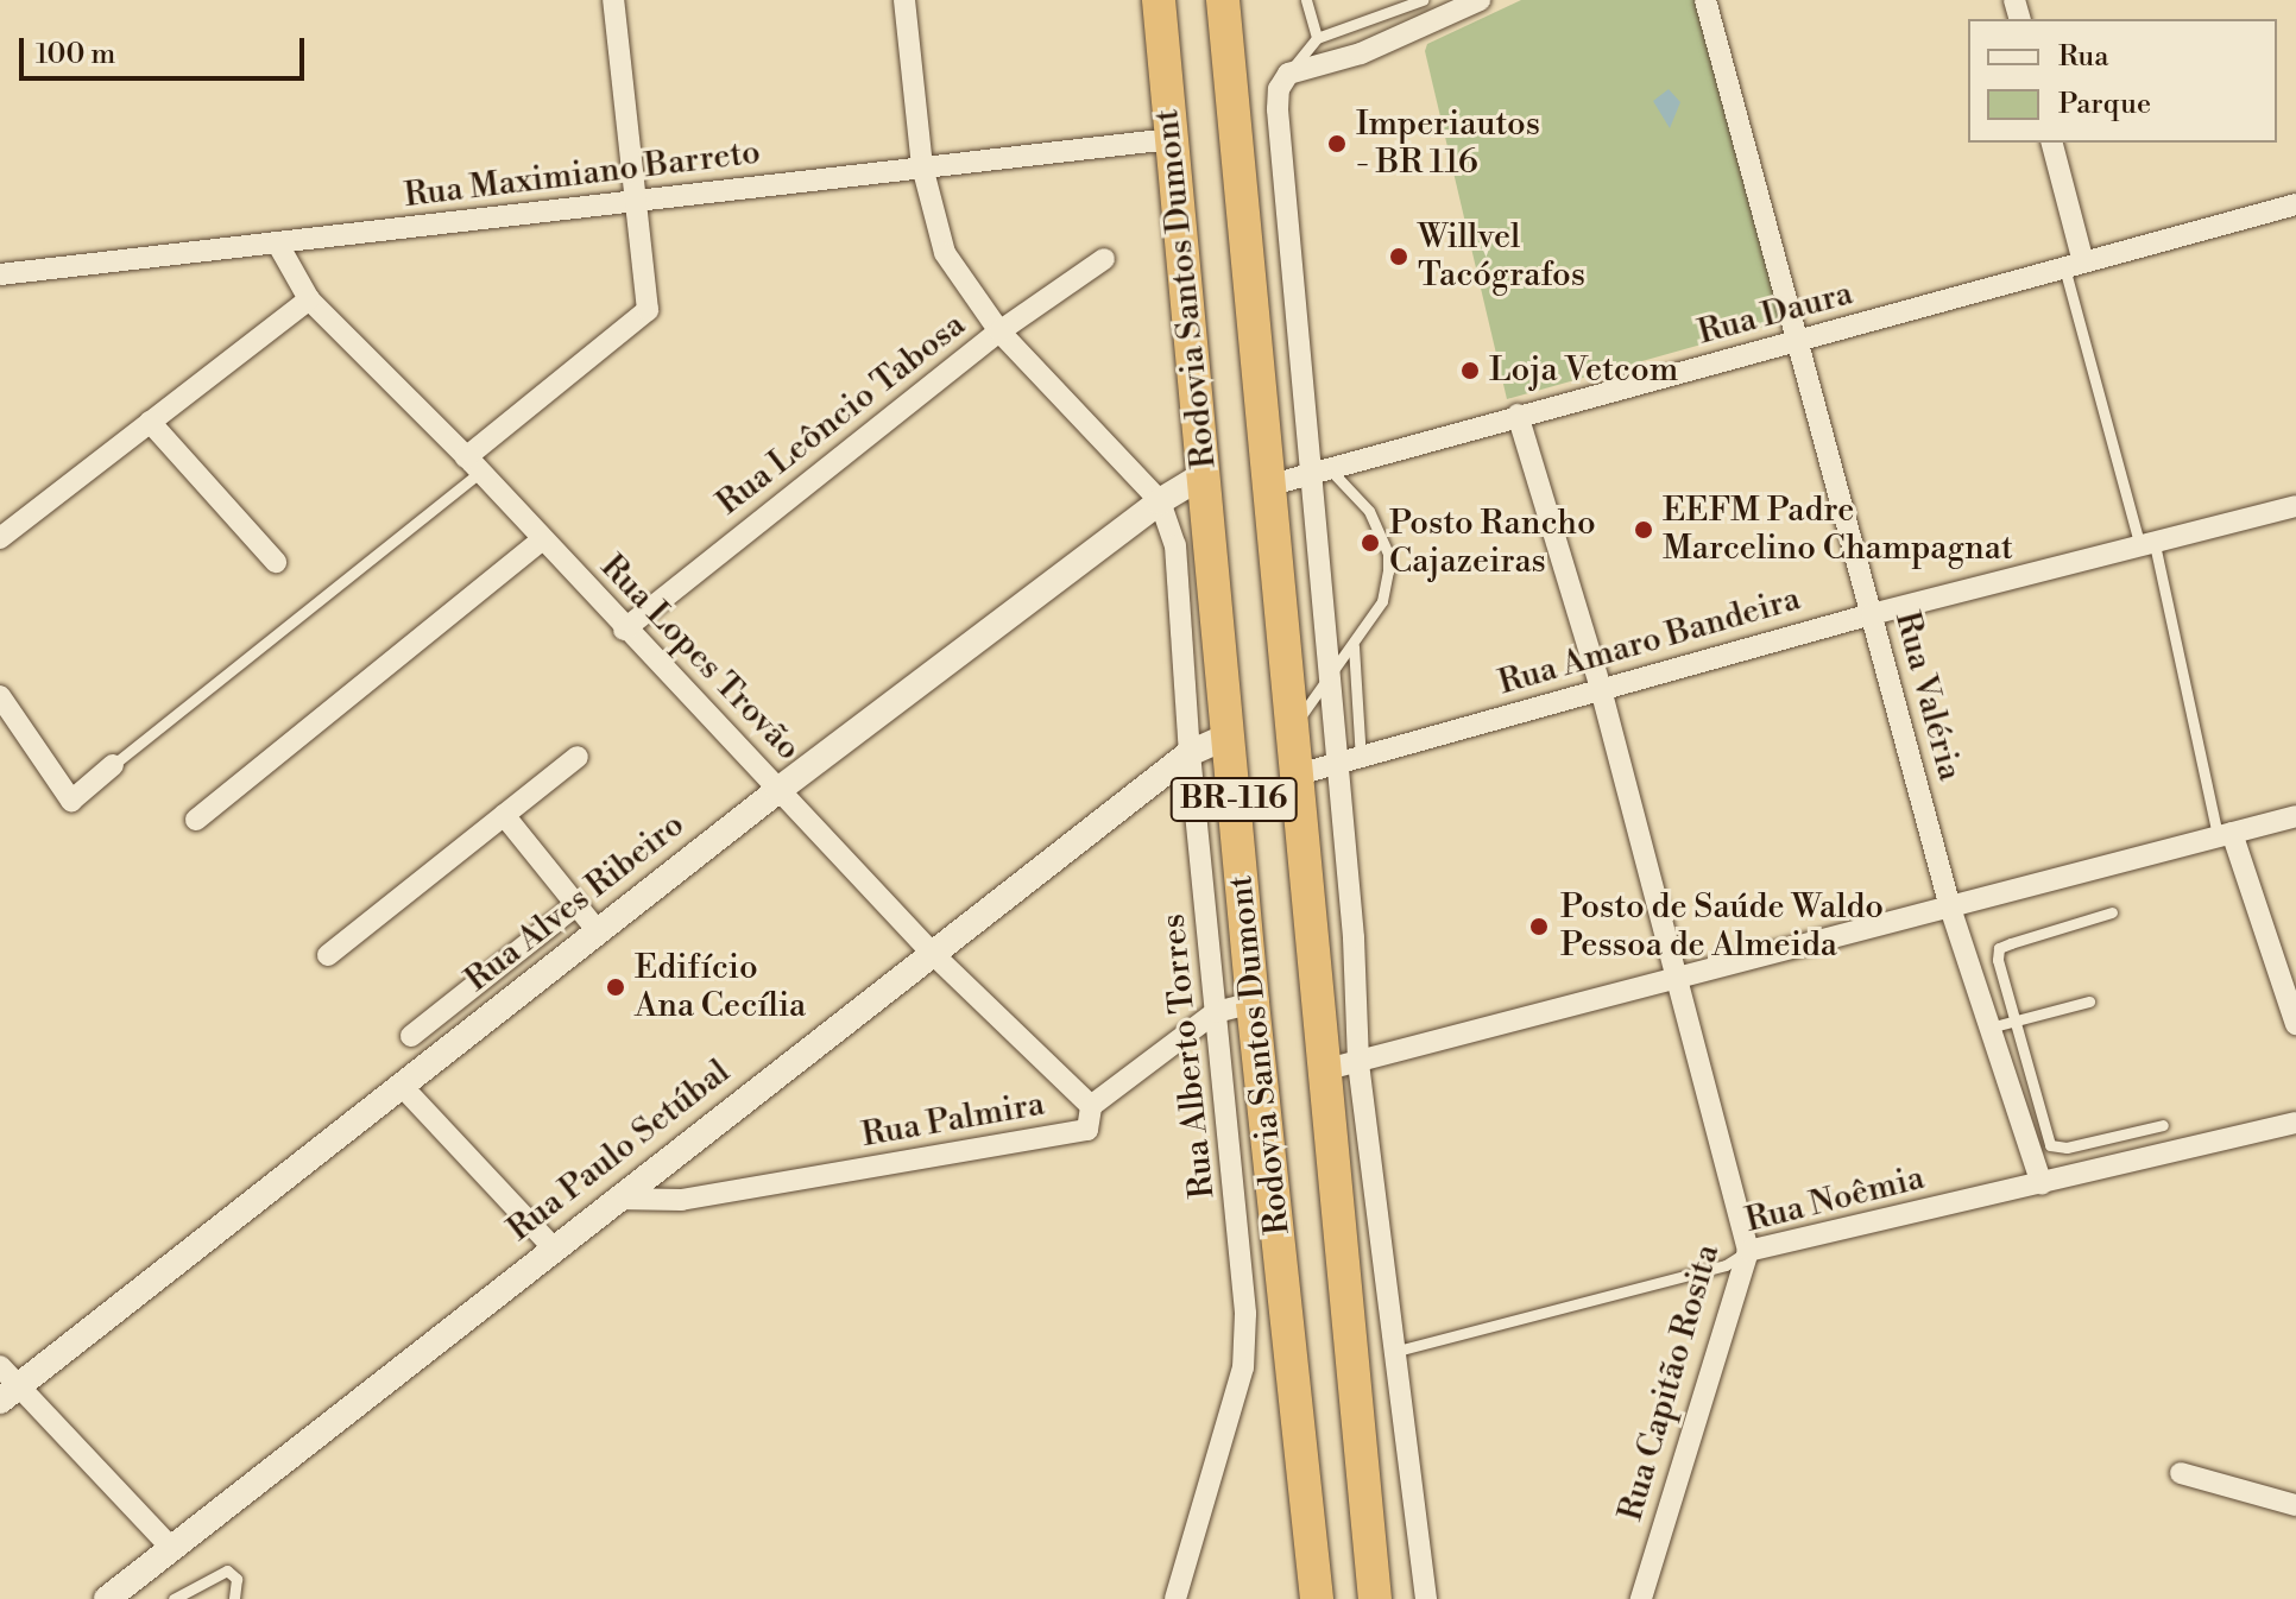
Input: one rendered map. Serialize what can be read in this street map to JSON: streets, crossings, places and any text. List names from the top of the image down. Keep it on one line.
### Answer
{"streets":{"highway":["Rodovia Santos Dumont","BR-116"],"street":["Rua Maximiano Barreto","Rua Daura","Rua Leôncio Tabosa","Rua Amaro Bandeira","Rua Lopes Trovão","Rua Valéria","Rua Alves Ribeiro","Rua Alberto Torres","Rua Palmira","Rua Paulo Setúbal","Rua Noêmia","Rua Capitão Rosita"]},"crossings":[["Rua Maximiano Barreto","Rodovia Santos Dumont"],["Rua Maximiano Barreto","Rua Lopes Trovão"],["Rodovia Santos Dumont","Rua Daura"],["Rodovia Santos Dumont","Rua Amaro Bandeira"],["Rodovia Santos Dumont","Rua Alves Ribeiro"],["Rodovia Santos Dumont","Rua Palmira"],["Rodovia Santos Dumont","Rua Paulo Setúbal"],["Rua Daura","Rua Valéria"],["Rua Daura","Rua Capitão Rosita"],["Rua Leôncio Tabosa","Rua Lopes Trovão"],["Rua Amaro Bandeira","Rua Valéria"],["Rua Amaro Bandeira","Rua Capitão Rosita"],["Rua Lopes Trovão","Rua Alves Ribeiro"],["Rua Lopes Trovão","Rua Palmira"],["Rua Lopes Trovão","Rua Paulo Setúbal"],["Rua Valéria","Rua Noêmia"],["Rua Alves Ribeiro","Rua Alberto Torres"],["Rua Alberto Torres","Rua Palmira"],["Rua Alberto Torres","Rua Paulo Setúbal"],["Rua Palmira","Rua Paulo Setúbal"],["Rua Noêmia","Rua Capitão Rosita"]],"places":["Imperiautos - BR 116","Willvel Tacógrafos","Loja Vetcom","EEFM Padre Marcelino Champagnat","Posto Rancho Cajazeiras","Posto de Saúde Waldo Pessoa de Almeida","Edifício Ana Cecília"],"legend":["Rua","Parque"],"scale_bar":"100 m"}
